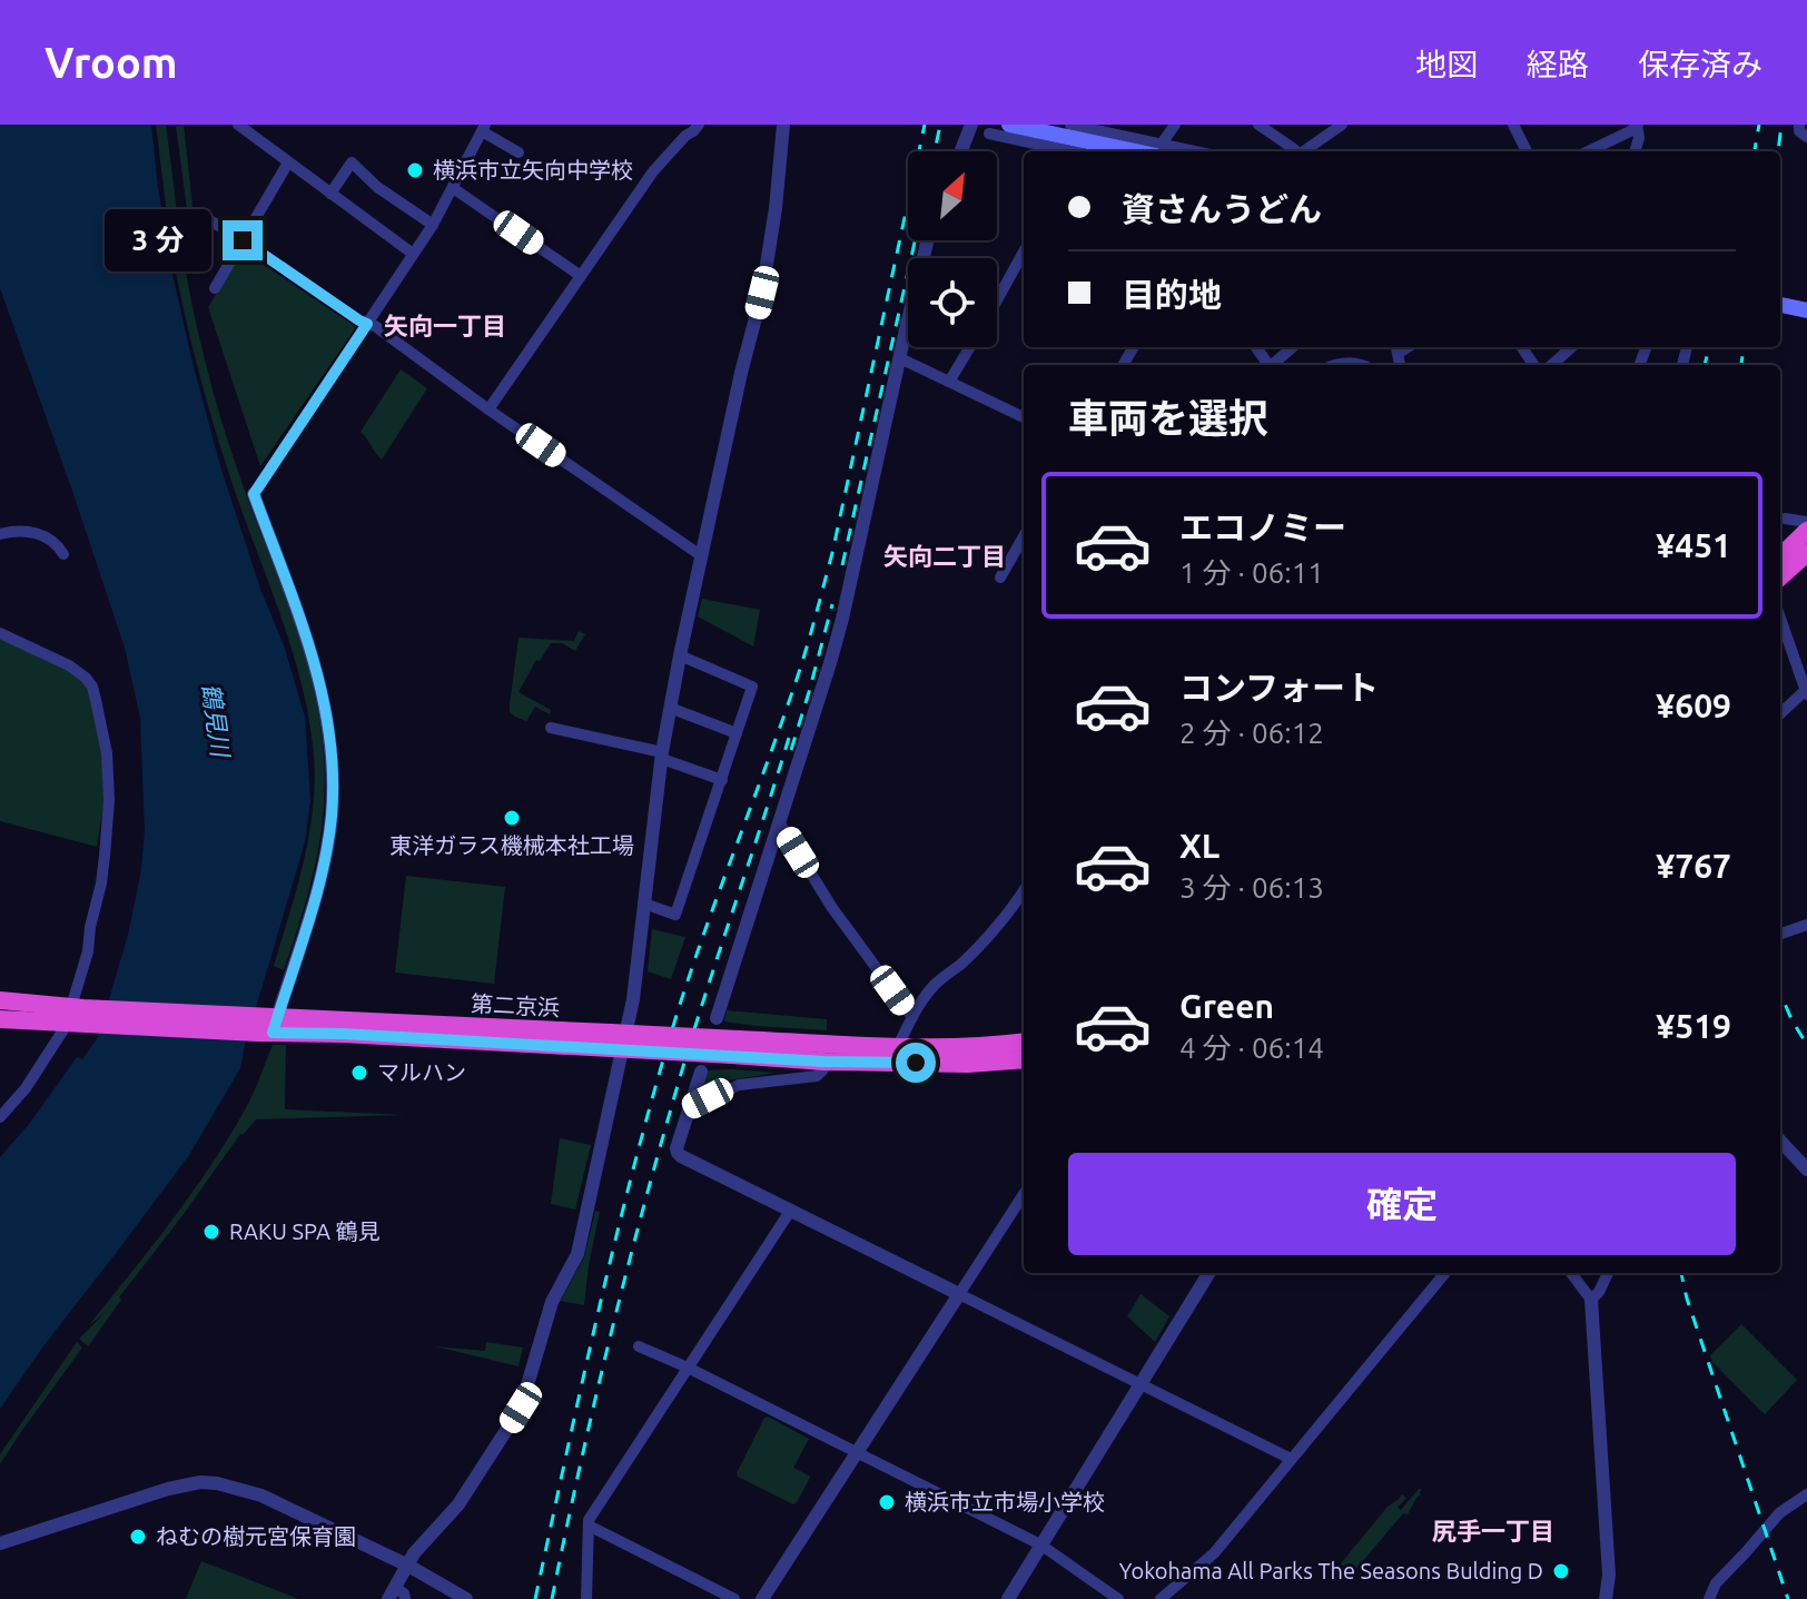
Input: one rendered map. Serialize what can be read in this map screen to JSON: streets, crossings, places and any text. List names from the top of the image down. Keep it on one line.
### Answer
{"streets":{"highway":["第二京浜"]},"districts":["矢向一丁目","矢向二丁目","尻手一丁目"],"water":["鶴見川"],"places":["横浜市立矢向中学校","東洋ガラス機械本社工場","マルハン","RAKU SPA 鶴見","横浜市立市場小学校","ねむの樹元宮保育園","Yokohama All Parks The Seasons Bulding D"],"north":"top right","page":{"header":"Vroom","nav":["地図","経路","保存済み"],"banner":["資さんうどん","目的地"],"bubble":"3 分","heading":"車両を選択","list":[{"name":"エコノミー","note":"1 分 · 06:11","value":"¥451"},{"name":"コンフォート","note":"2 分 · 06:12","value":"¥609"},{"name":"XL","note":"3 分 · 06:13","value":"¥767"},{"name":"Green","note":"4 分 · 06:14","value":"¥519"}],"buttons":"確定"}}
